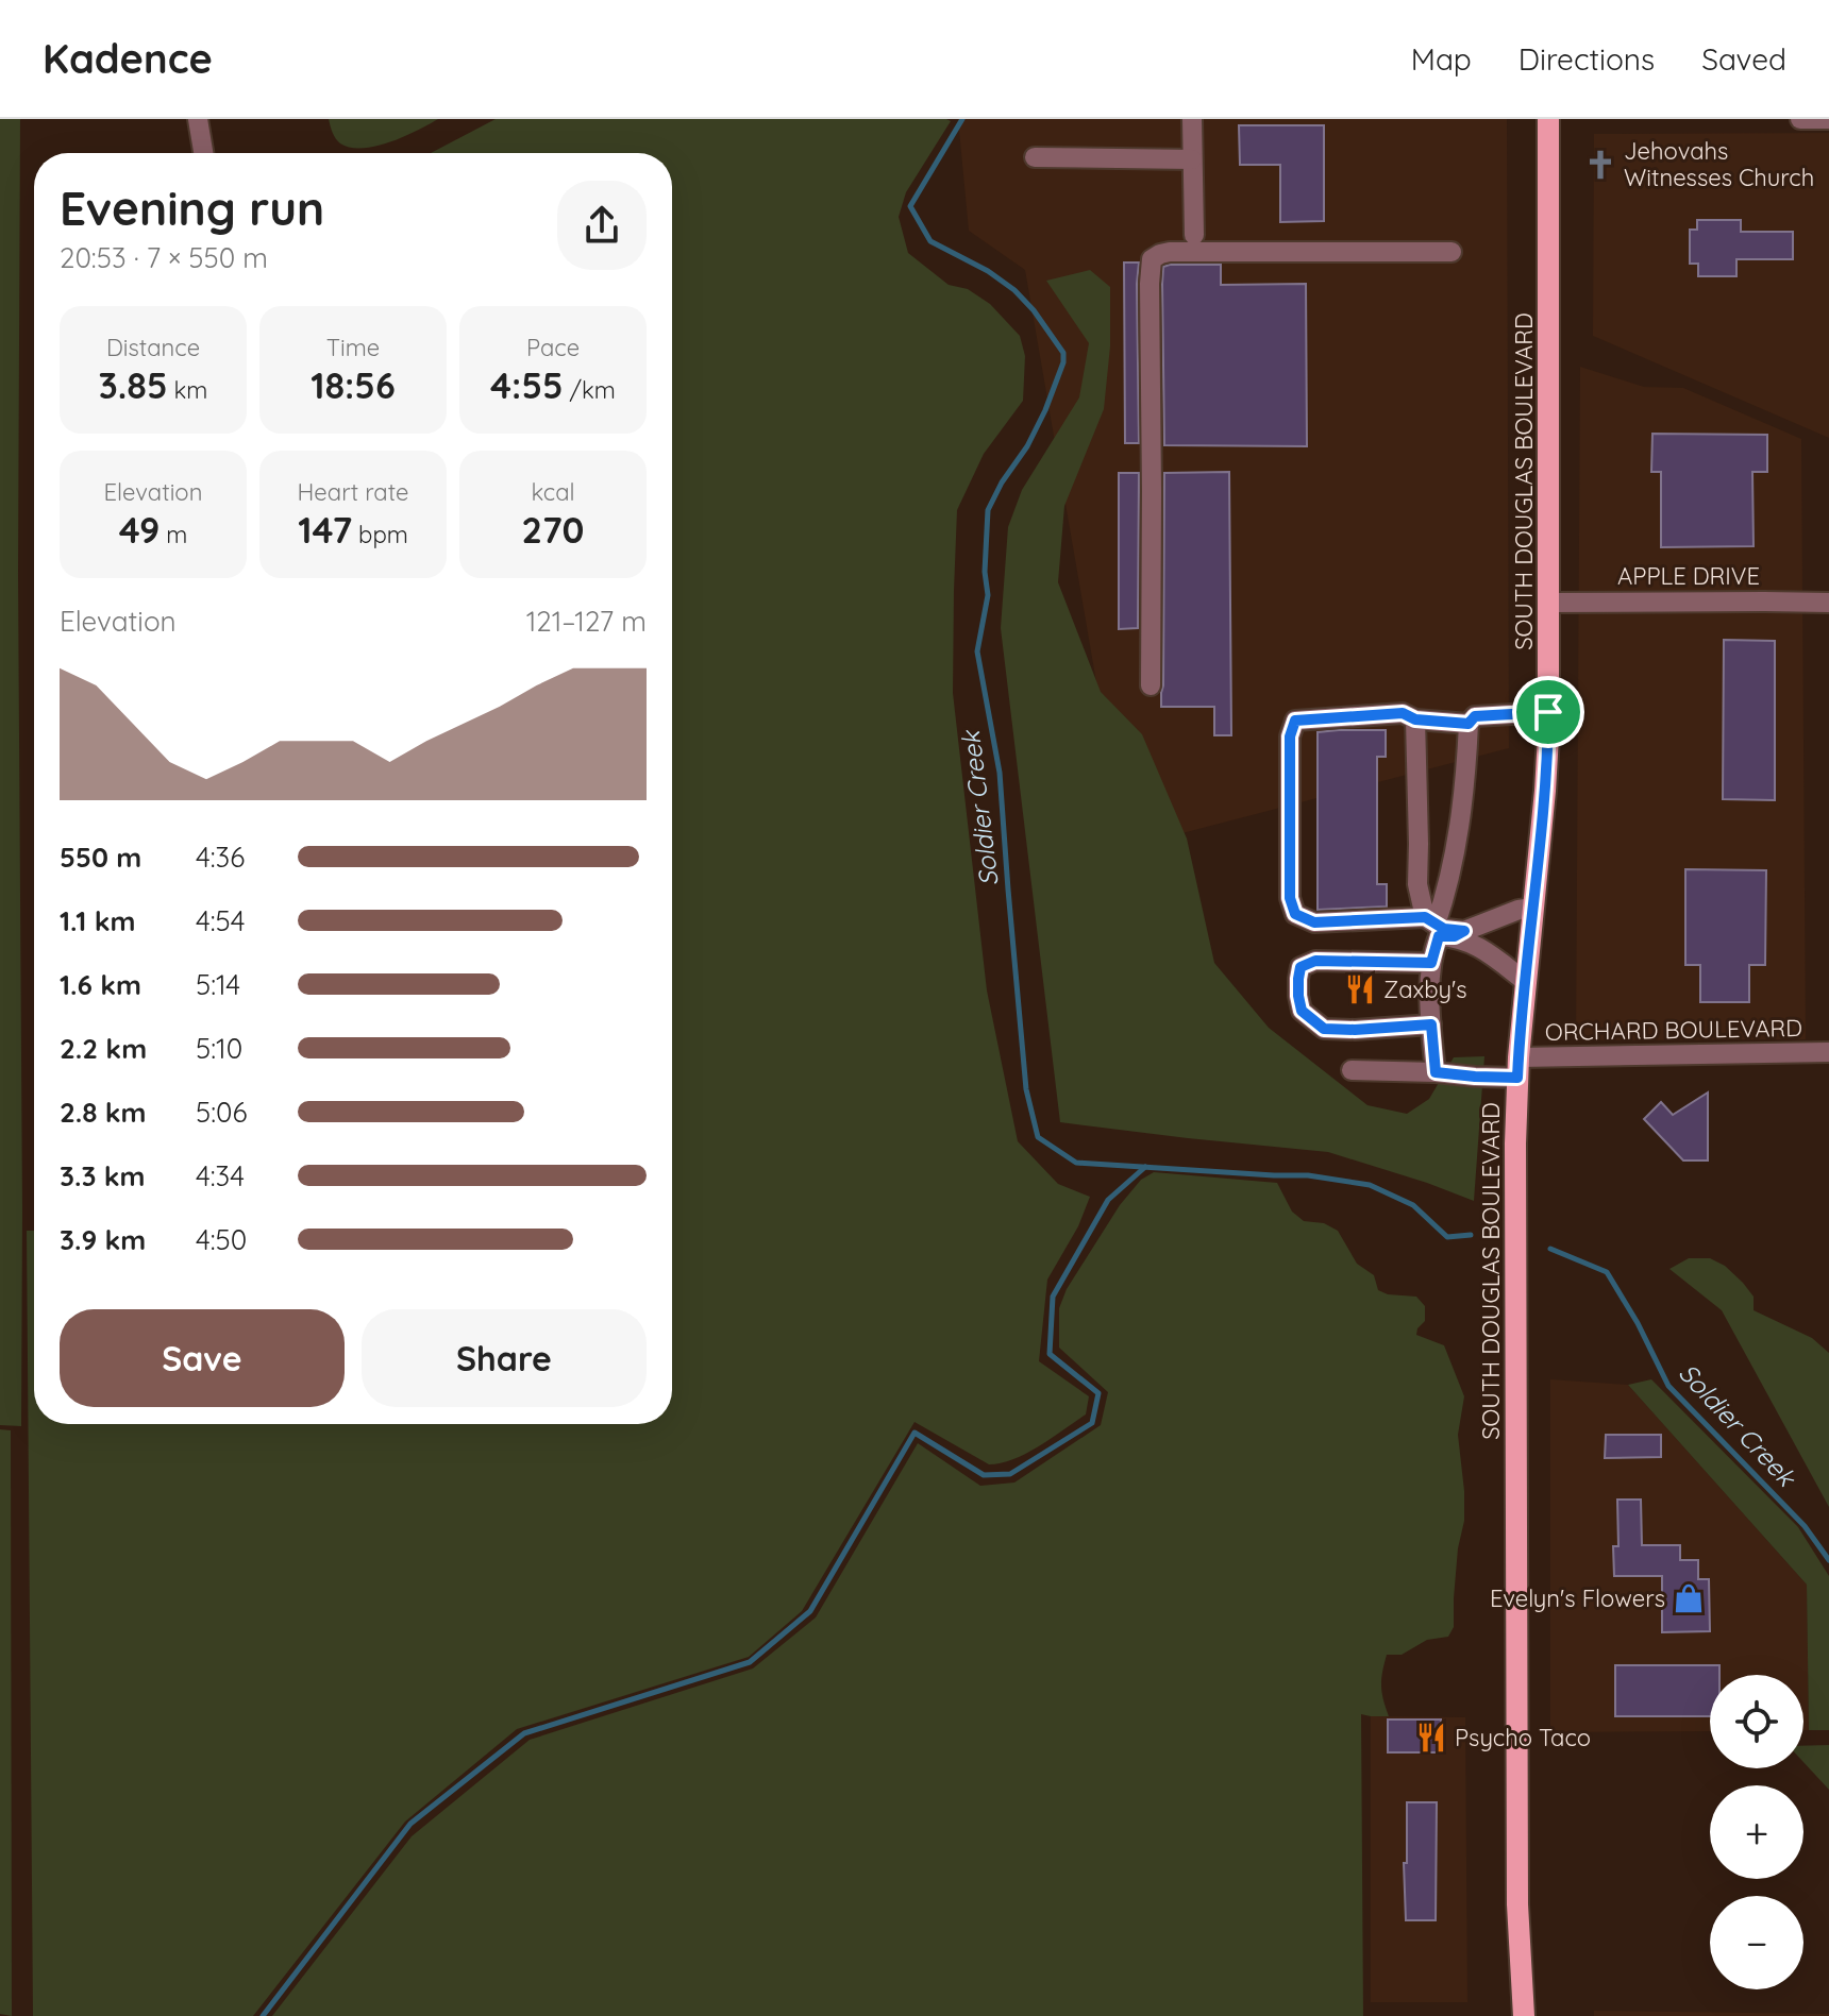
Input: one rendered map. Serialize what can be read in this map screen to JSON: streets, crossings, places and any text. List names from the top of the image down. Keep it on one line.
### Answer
{"streets":{"main road":["SOUTH DOUGLAS BOULEVARD"],"street":["APPLE DRIVE","ORCHARD BOULEVARD"]},"crossings":[["SOUTH DOUGLAS BOULEVARD","APPLE DRIVE"],["SOUTH DOUGLAS BOULEVARD","ORCHARD BOULEVARD"]],"water":["Soldier Creek"],"places":{"church":["Jehovahs Witnesses Church"],"restaurant":["Zaxby's","Psycho Taco"],"shop":["Evelyn's Flowers"]},"page":{"header":"Kadence","nav":["Map","Directions","Saved"],"heading":["Evening run","20:53 · 7 × 550 m"],"stats":[["Distance","3.85 km"],["Time","18:56"],["Pace","4:55 /km"],["Elevation","49 m"],["Heart rate","147 bpm"],["kcal","270"]],"chart":["Elevation","121–127 m"],"list":[{"name":"550 m","note":"4:36"},{"name":"1.1 km","note":"4:54"},{"name":"1.6 km","note":"5:14"},{"name":"2.2 km","note":"5:10"},{"name":"2.8 km","note":"5:06"},{"name":"3.3 km","note":"4:34"},{"name":"3.9 km","note":"4:50"}],"buttons":["Save","Share"],"map_buttons":["+","−"]}}
